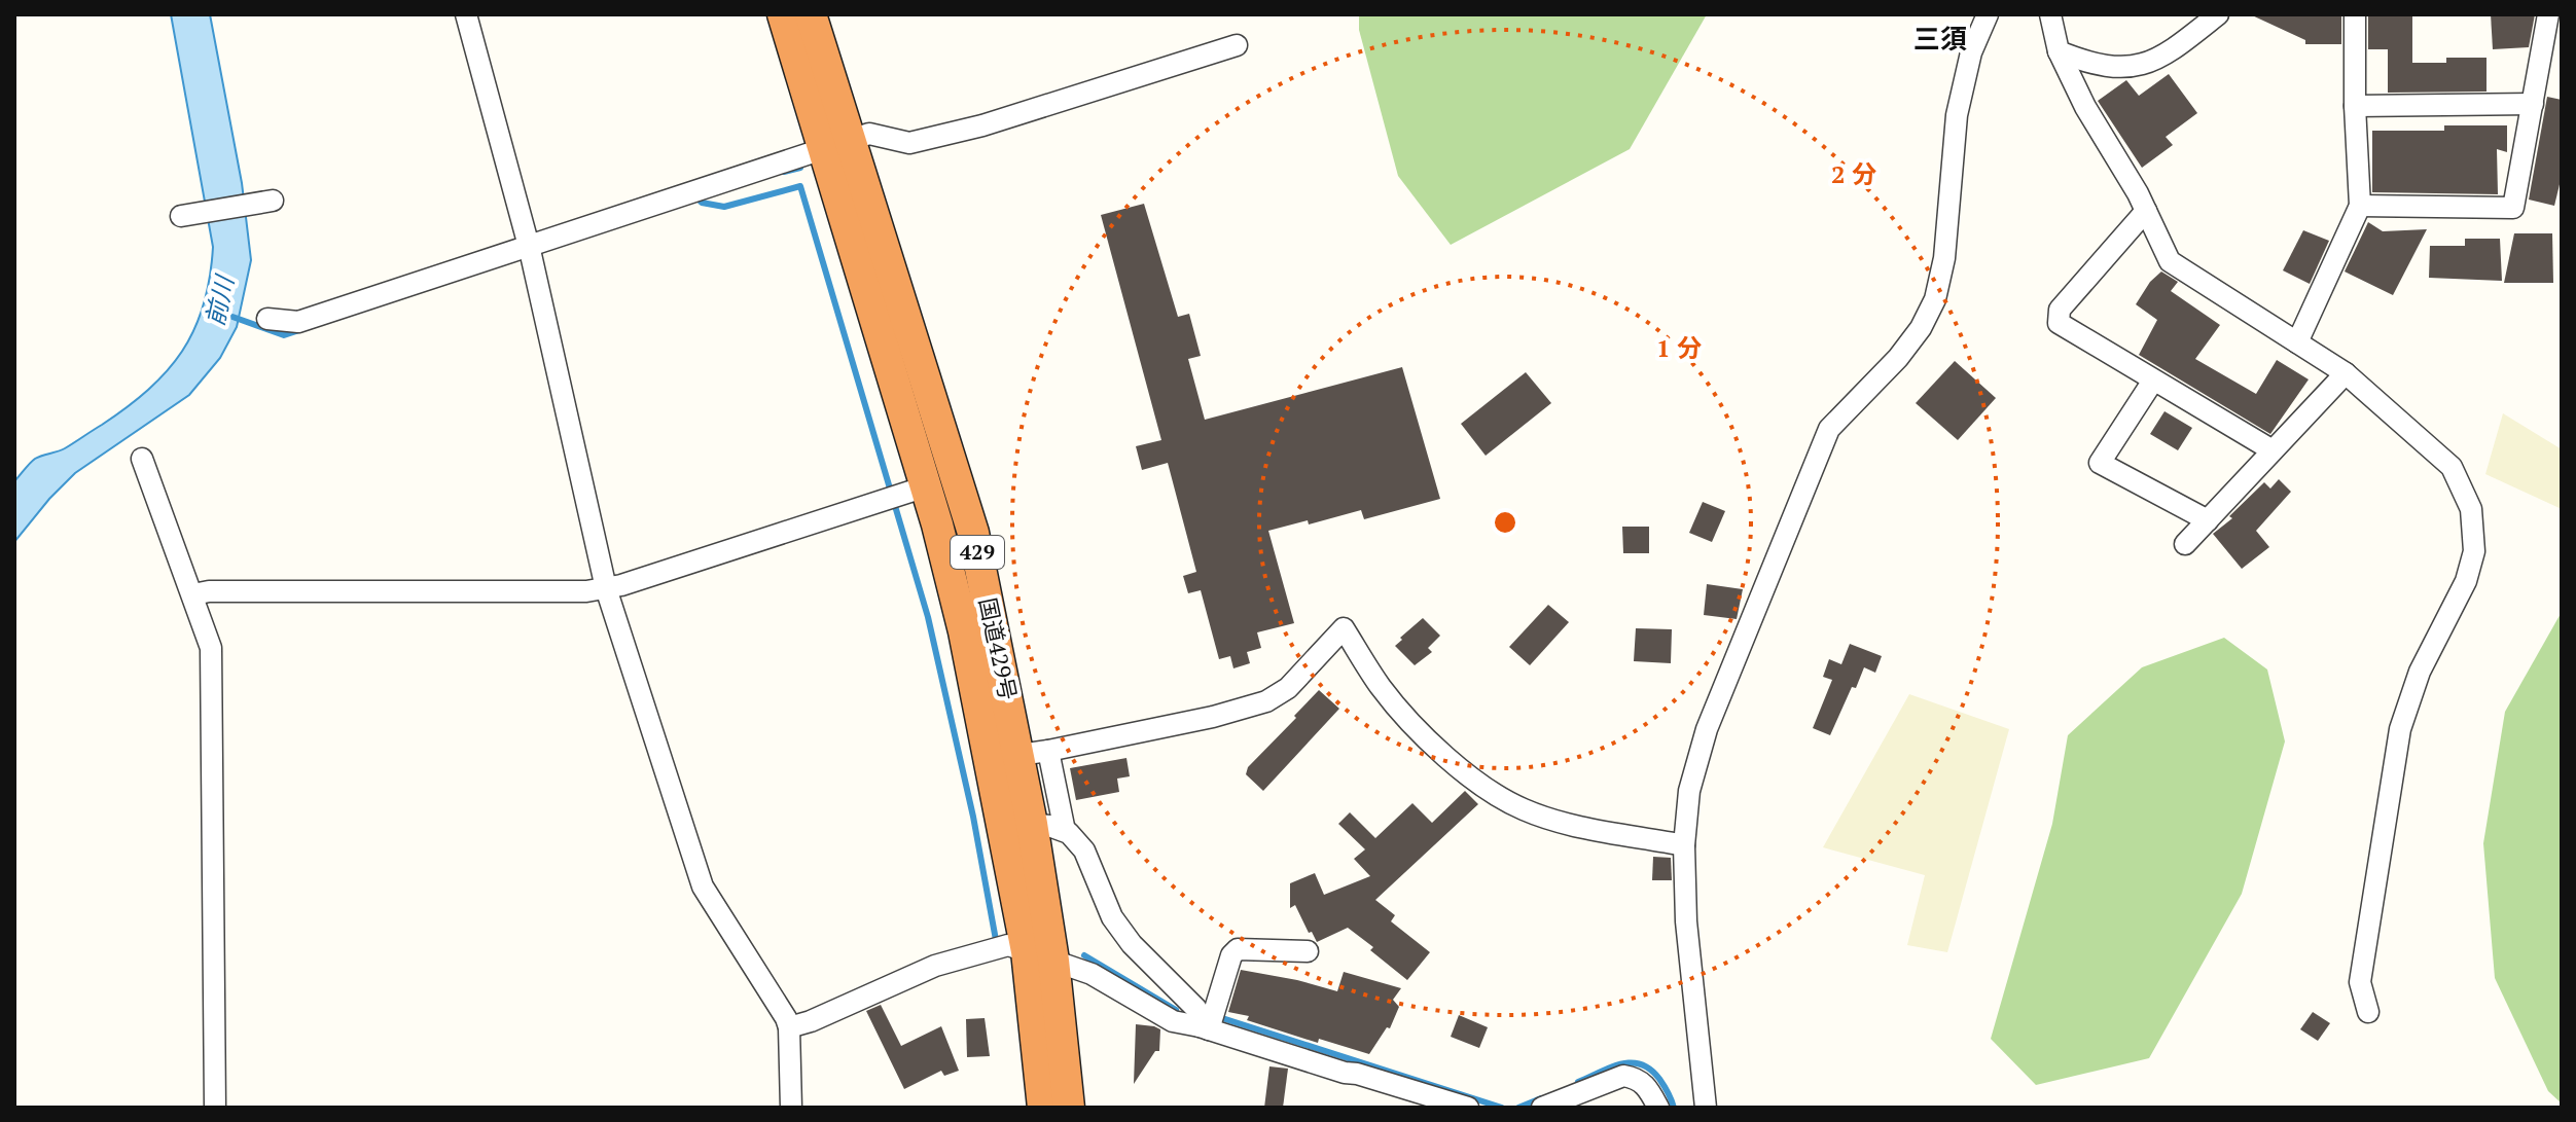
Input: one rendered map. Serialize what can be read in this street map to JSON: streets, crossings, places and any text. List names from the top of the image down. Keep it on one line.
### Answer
{"streets":{"highway":["429","国道429号"]},"districts":["三須"],"water":["前川"],"rings":["2 分","1 分"]}
